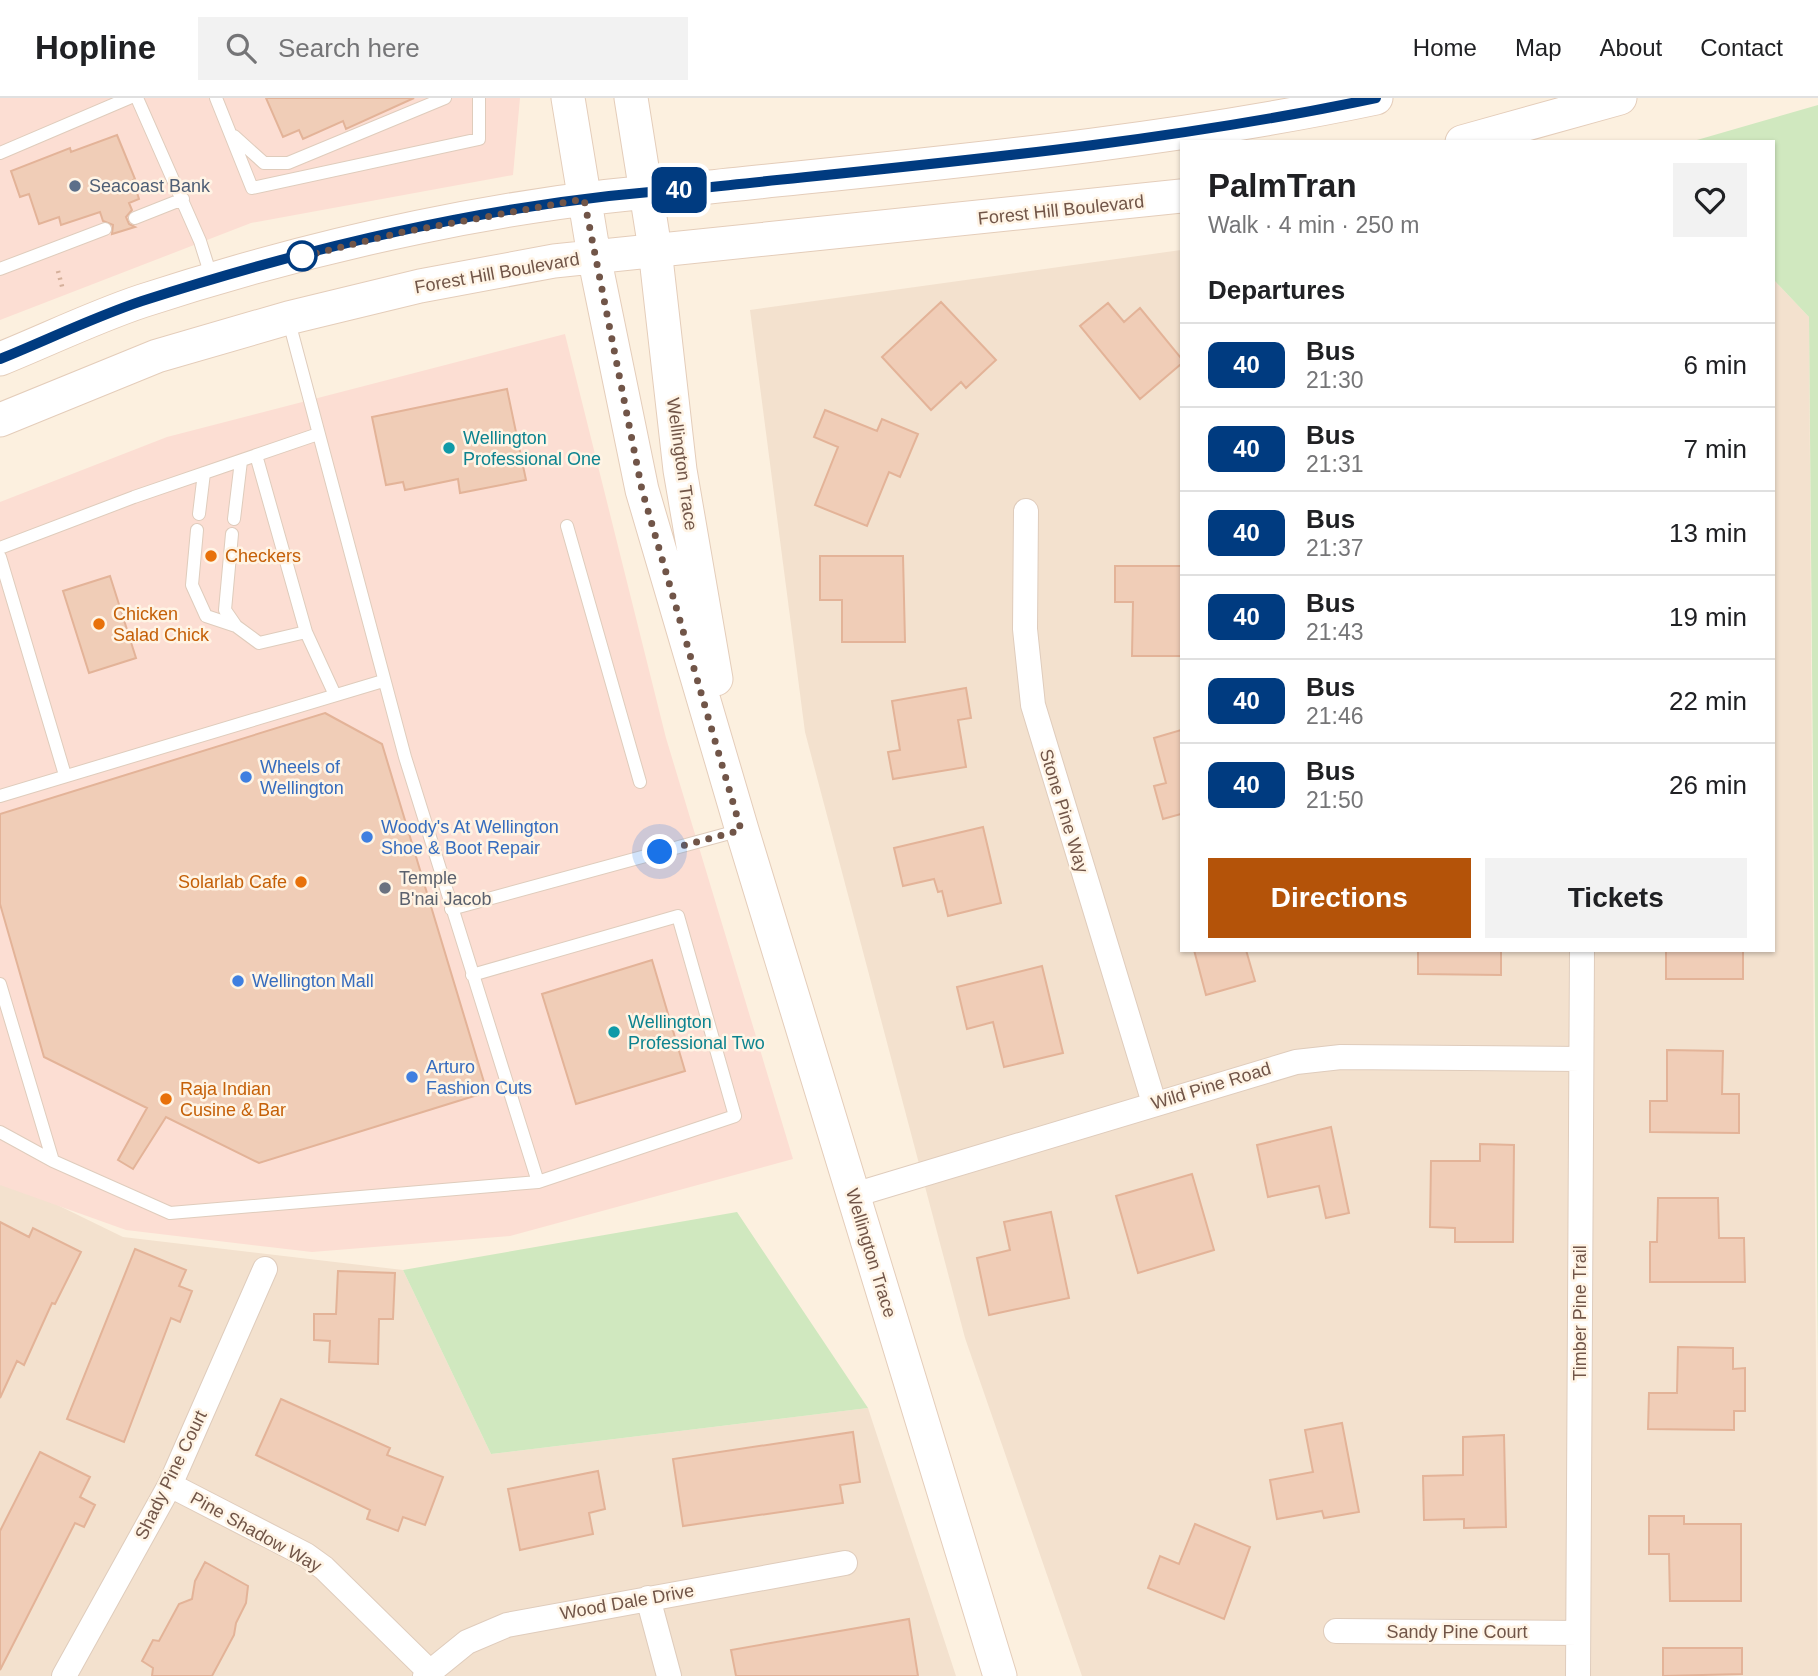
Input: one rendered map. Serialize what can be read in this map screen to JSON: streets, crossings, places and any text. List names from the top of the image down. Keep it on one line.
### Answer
{"streets":{"main road":["Forest Hill Boulevard","Wellington Trace"],"street":["Stone Pine Way","Wild Pine Road","Timber Pine Trail","Shady Pine Court","Pine Shadow Way","Wood Dale Drive","Sandy Pine Court"]},"crossings":[["Forest Hill Boulevard","Wellington Trace"],["Wellington Trace","Wild Pine Road"],["Stone Pine Way","Wild Pine Road"],["Wild Pine Road","Timber Pine Trail"],["Timber Pine Trail","Sandy Pine Court"],["Shady Pine Court","Pine Shadow Way"],["Pine Shadow Way","Wood Dale Drive"]],"places":["Seacoast Bank","Wellington Professional One","Checkers","Chicken Salad Chick","Wheels of Wellington","Woody's At Wellington Shoe & Boot Repair","Solarlab Cafe","Temple B'nai Jacob","Wellington Mall","Wellington Professional Two","Arturo Fashion Cuts","Raja Indian Cusine & Bar"],"lines":["bus line 40"],"page":{"header":"Hopline","search":"Search here","nav":["Home","Map","About","Contact"],"on_map":"40","heading":[["PalmTran","Walk · 4 min · 250 m"],"Departures"],"list":[{"mark":"40","name":"Bus","note":"21:30","value":"6 min"},{"mark":"40","name":"Bus","note":"21:31","value":"7 min"},{"mark":"40","name":"Bus","note":"21:37","value":"13 min"},{"mark":"40","name":"Bus","note":"21:43","value":"19 min"},{"mark":"40","name":"Bus","note":"21:46","value":"22 min"},{"mark":"40","name":"Bus","note":"21:50","value":"26 min"}],"buttons":["Directions","Tickets"]}}
